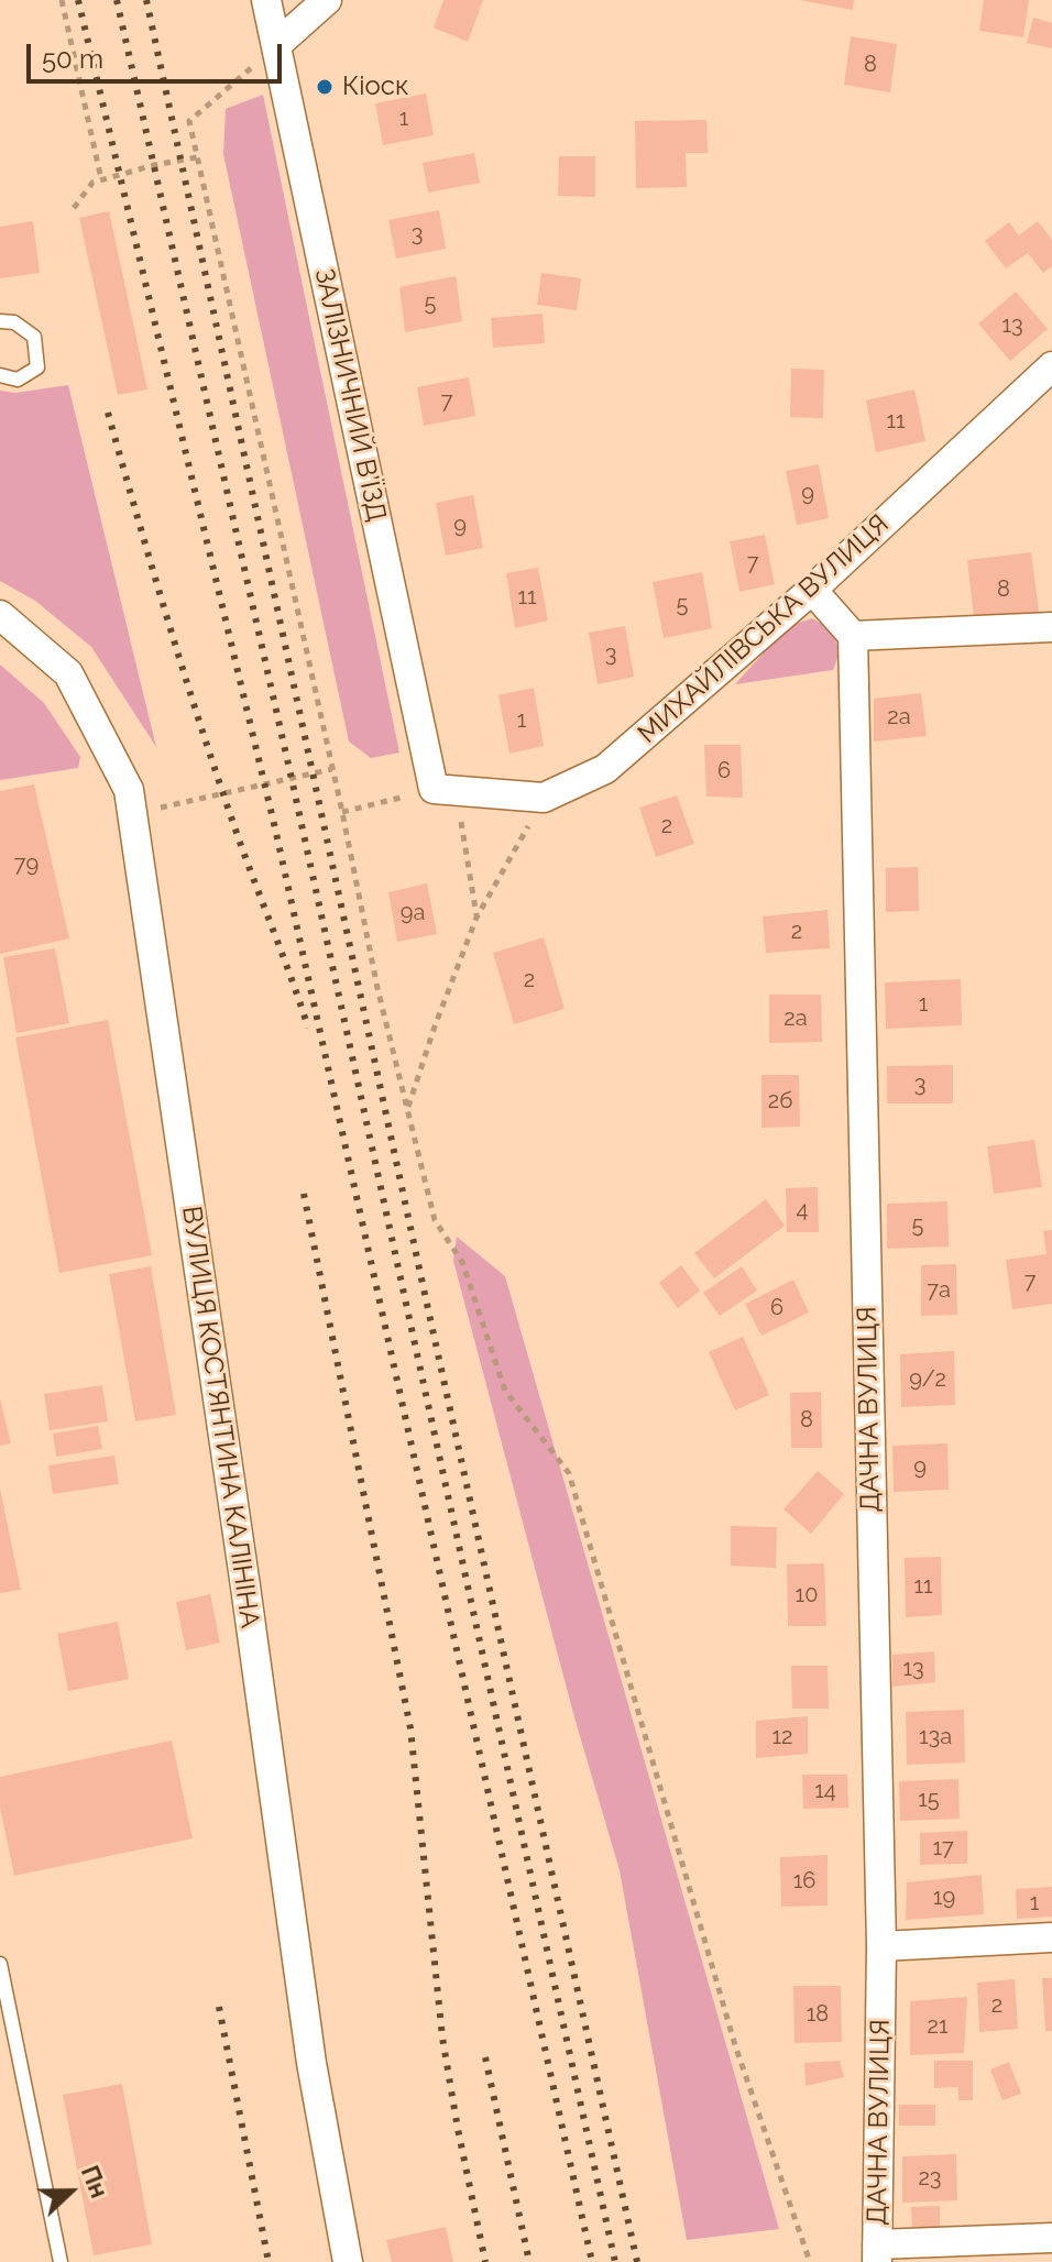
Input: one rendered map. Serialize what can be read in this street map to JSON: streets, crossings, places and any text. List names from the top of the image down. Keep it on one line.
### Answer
{"streets":{"street":["ЗАЛІЗНИЧНИЙ В’ЇЗД","МИХАЙЛІВСЬКА ВУЛИЦЯ","ДАЧНА ВУЛИЦЯ","ВУЛИЦЯ КОСТЯНТИНА КАЛІНІНА"]},"crossings":[["ЗАЛІЗНИЧНИЙ В’ЇЗД","МИХАЙЛІВСЬКА ВУЛИЦЯ"]],"places":["Кіоск"],"house_numbers":["8","1","3","5","13","7","11","9","9","7","8","11","5","3","2а","1","6","2","79","9а","2","2","1","2а","3","2б","4","5","7","7а","6","9/2","8","9","11","10","13","12","13а","14","15","17","16","19","1","2","18","21","23"],"scale_bar":"50 m","north":"right"}
